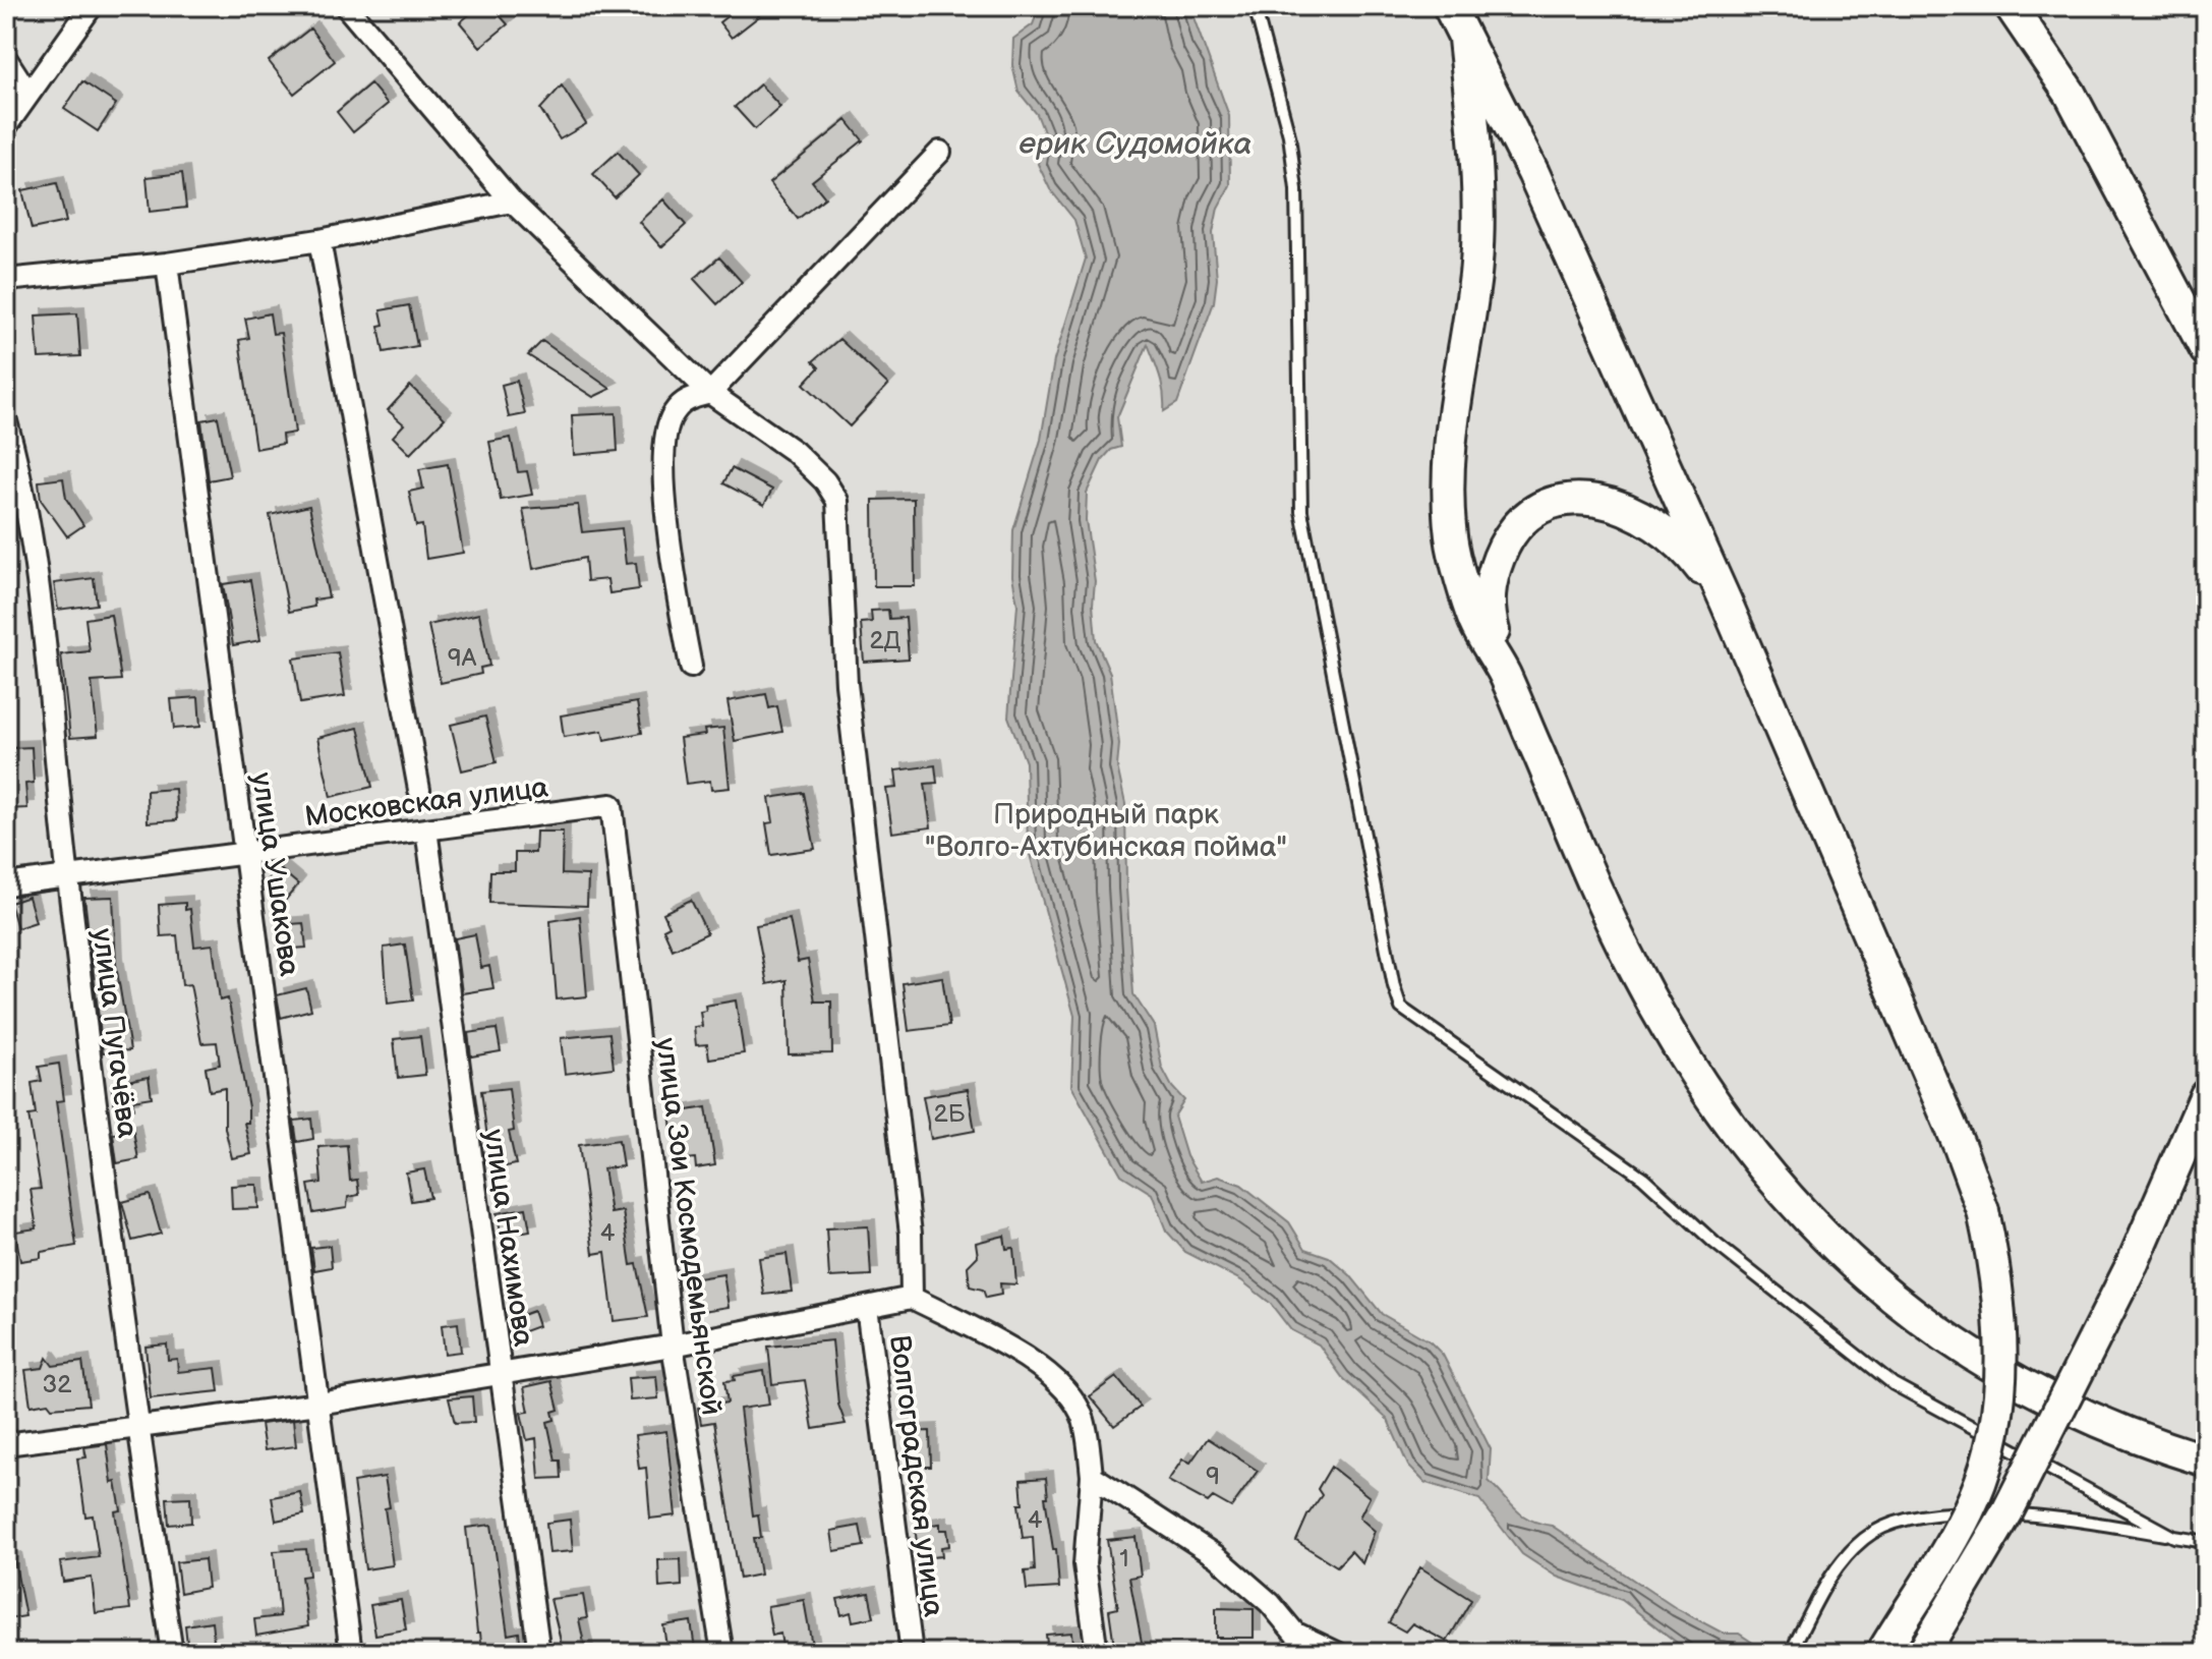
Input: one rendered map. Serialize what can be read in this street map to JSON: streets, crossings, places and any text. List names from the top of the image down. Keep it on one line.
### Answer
{"streets":{"street":["Московская улица","улица Ушакова","улица Пугачёва","улица Зои Космодемьянской","улица Нахимова","Волгоградская улица"]},"crossings":[["Московская улица","улица Ушакова"],["Московская улица","улица Пугачёва"],["Московская улица","улица Зои Космодемьянской"],["Московская улица","улица Нахимова"]],"water":["ерик Судомойка"],"parks":["Природный парк \"Волго-Ахтубинская пойма\""],"house_numbers":["2Д","9А","2Б","4","32","9","4","1"]}
